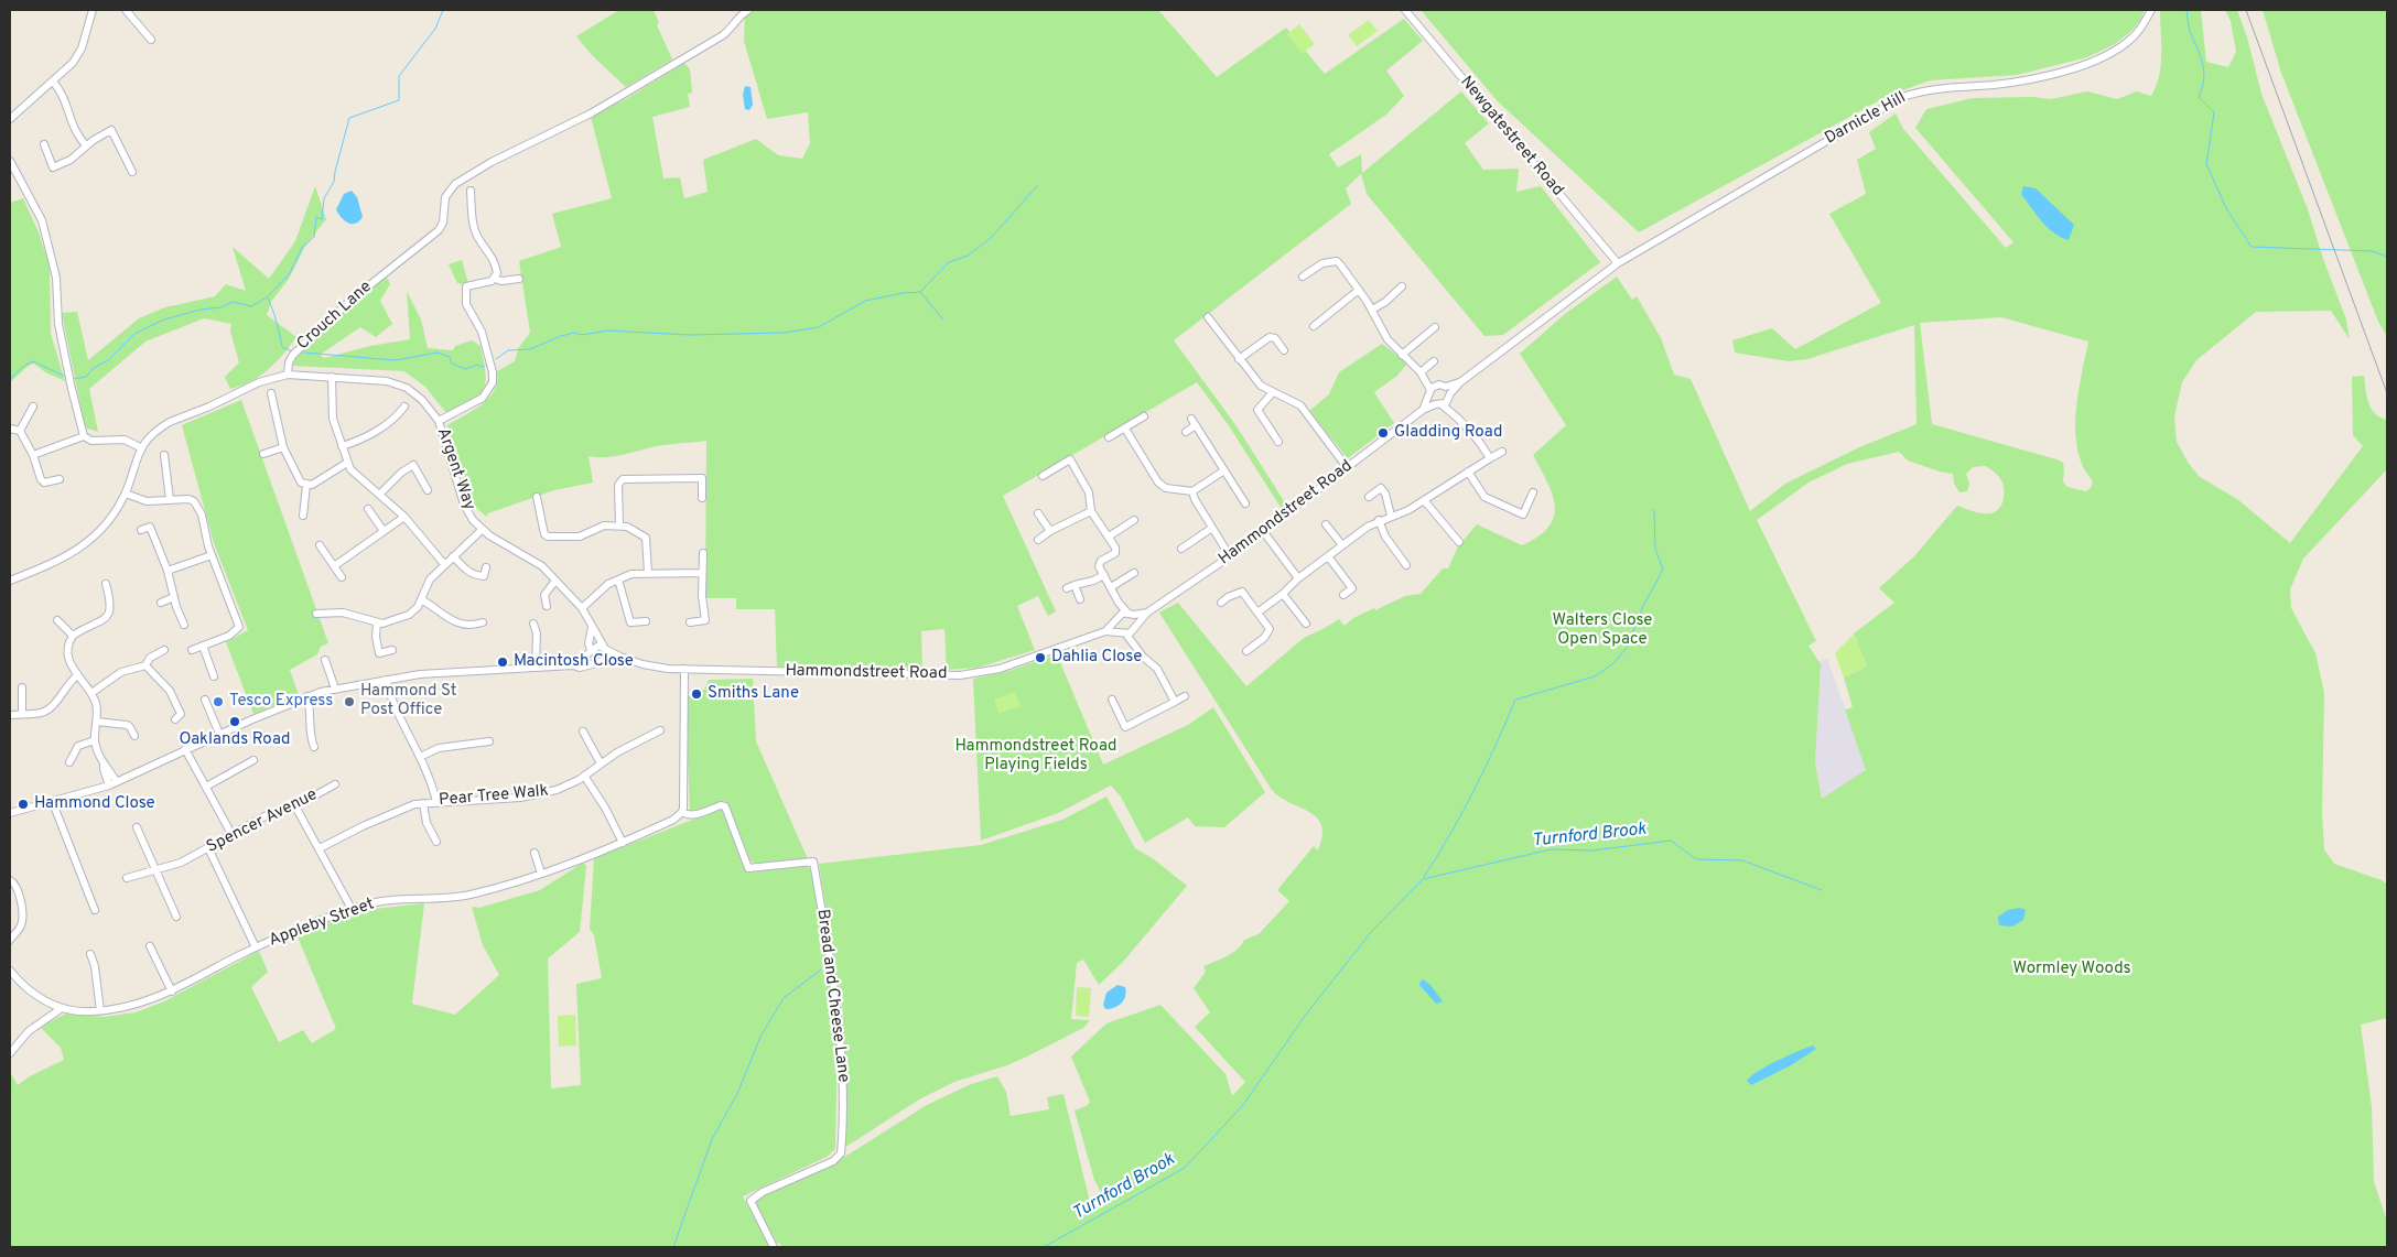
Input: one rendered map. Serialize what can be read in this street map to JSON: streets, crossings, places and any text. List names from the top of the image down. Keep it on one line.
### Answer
{"streets":{"street":["Darnicle Hill","Newgatestreet Road","Crouch Lane","Argent Way","Hammondstreet Road","Pear Tree Walk","Spencer Avenue","Appleby Street","Bread and Cheese Lane"]},"crossings":[["Darnicle Hill","Hammondstreet Road"],["Newgatestreet Road","Hammondstreet Road"],["Crouch Lane","Argent Way"],["Argent Way","Hammondstreet Road"],["Appleby Street","Bread and Cheese Lane"]],"water":["Turnford Brook"],"parks":["Walters Close Open Space","Hammondstreet Road Playing Fields","Wormley Woods"],"places":["Gladding Road","Dahlia Close","Macintosh Close","Smiths Lane","Tesco Express","Hammond St Post Office","Oaklands Road","Hammond Close"]}
